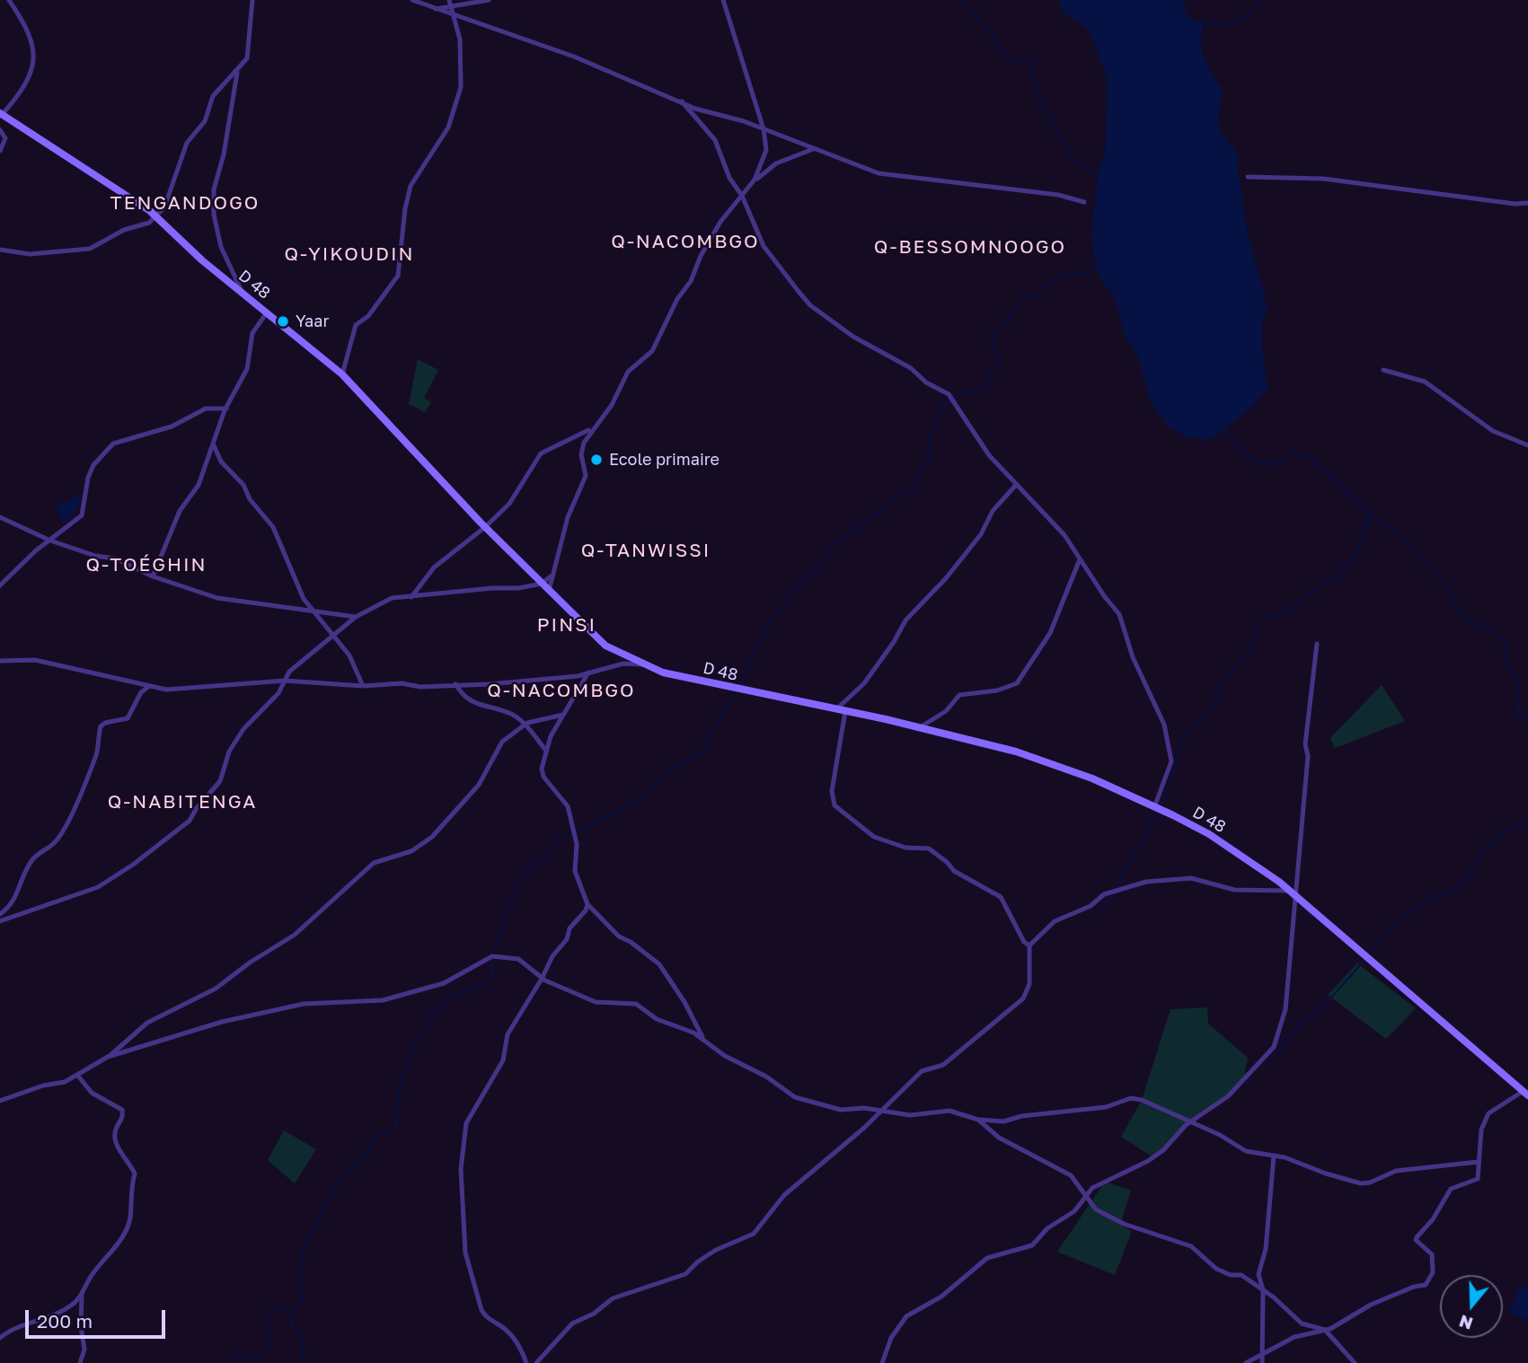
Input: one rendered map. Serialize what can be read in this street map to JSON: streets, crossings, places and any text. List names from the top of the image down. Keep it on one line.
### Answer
{"streets":{"street":["D 48"]},"districts":["TENGANDOGO","Q-NACOMBGO","Q-BESSOMNOOGO","Q-YIKOUDIN","Q-TANWISSI","Q-TOÉGHIN","PINSI","Q-NACOMBGO","Q-NABITENGA"],"places":["Yaar","Ecole primaire"],"scale_bar":"200 m","north":"bottom"}
